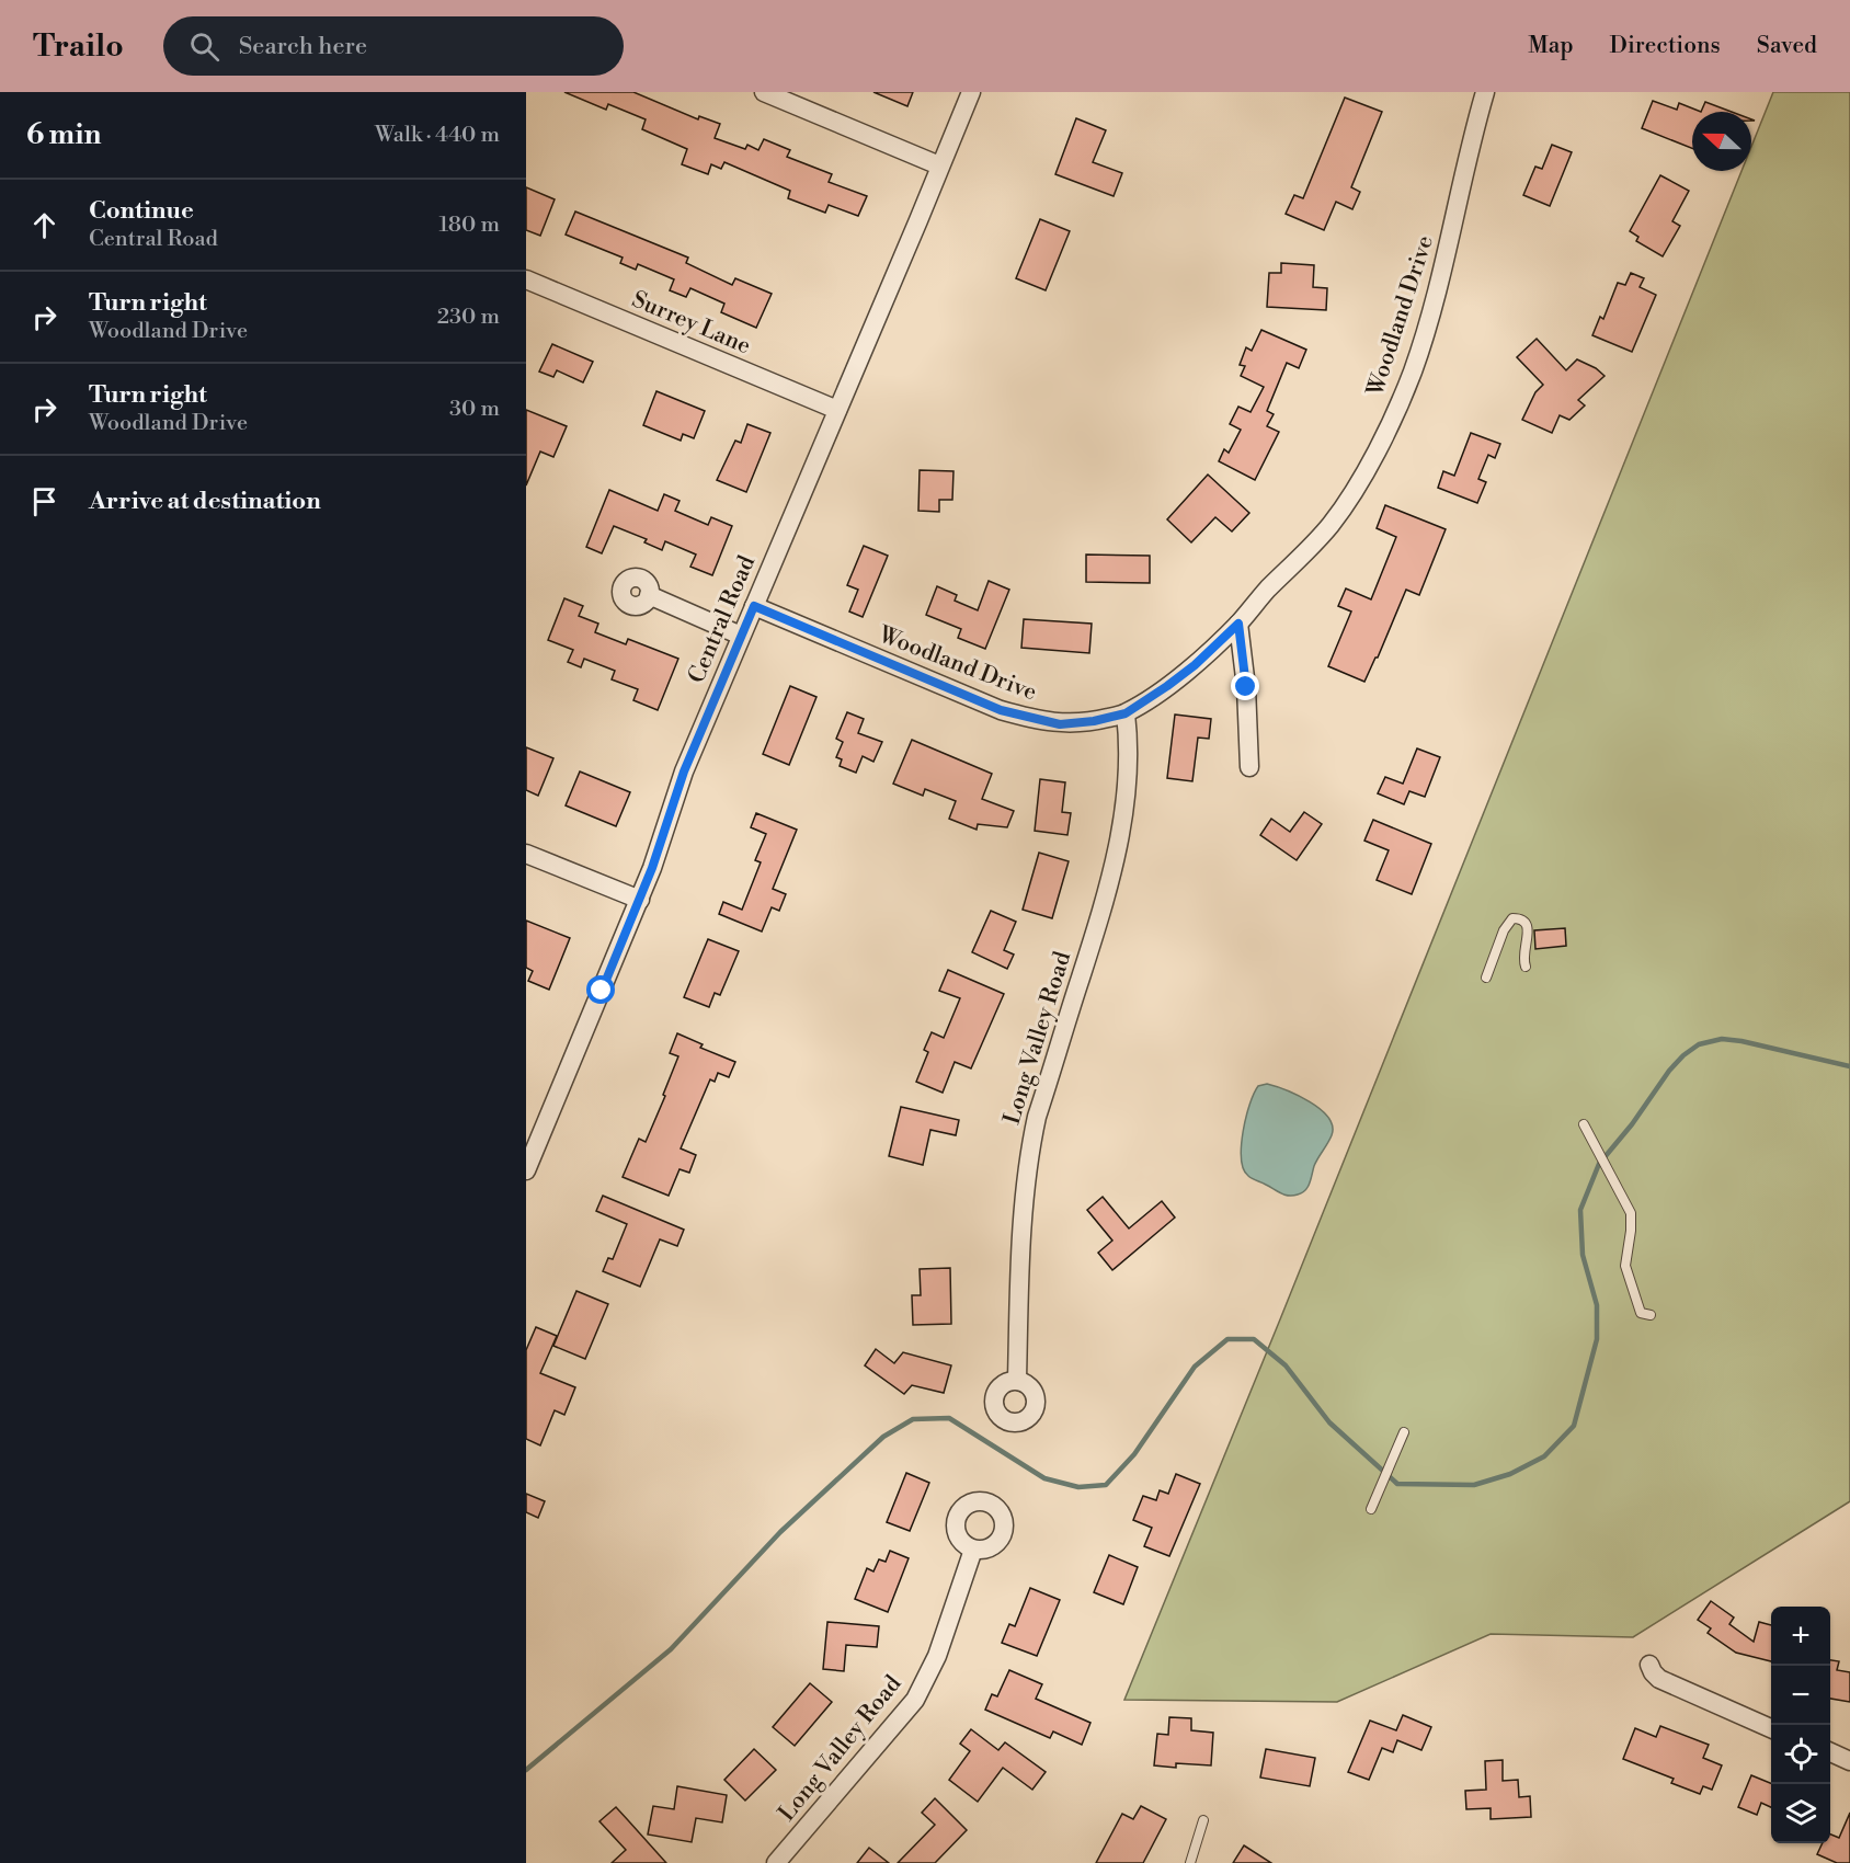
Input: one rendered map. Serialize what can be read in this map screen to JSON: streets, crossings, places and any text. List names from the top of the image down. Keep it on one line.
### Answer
{"streets":{"street":["Woodland Drive","Surrey Lane","Central Road","Long Valley Road"]},"crossings":[["Woodland Drive","Central Road"],["Woodland Drive","Long Valley Road"],["Surrey Lane","Central Road"]],"north":"left","page":{"header":"Trailo","search":"Search here","nav":["Map","Directions","Saved"],"heading":["6 min","Walk · 440 m"],"list":[["Continue","Central Road","180 m"],["Turn right","Woodland Drive","230 m"],["Turn right","Woodland Drive","30 m"],"Arrive at destination"],"map_buttons":["+","−"]}}
